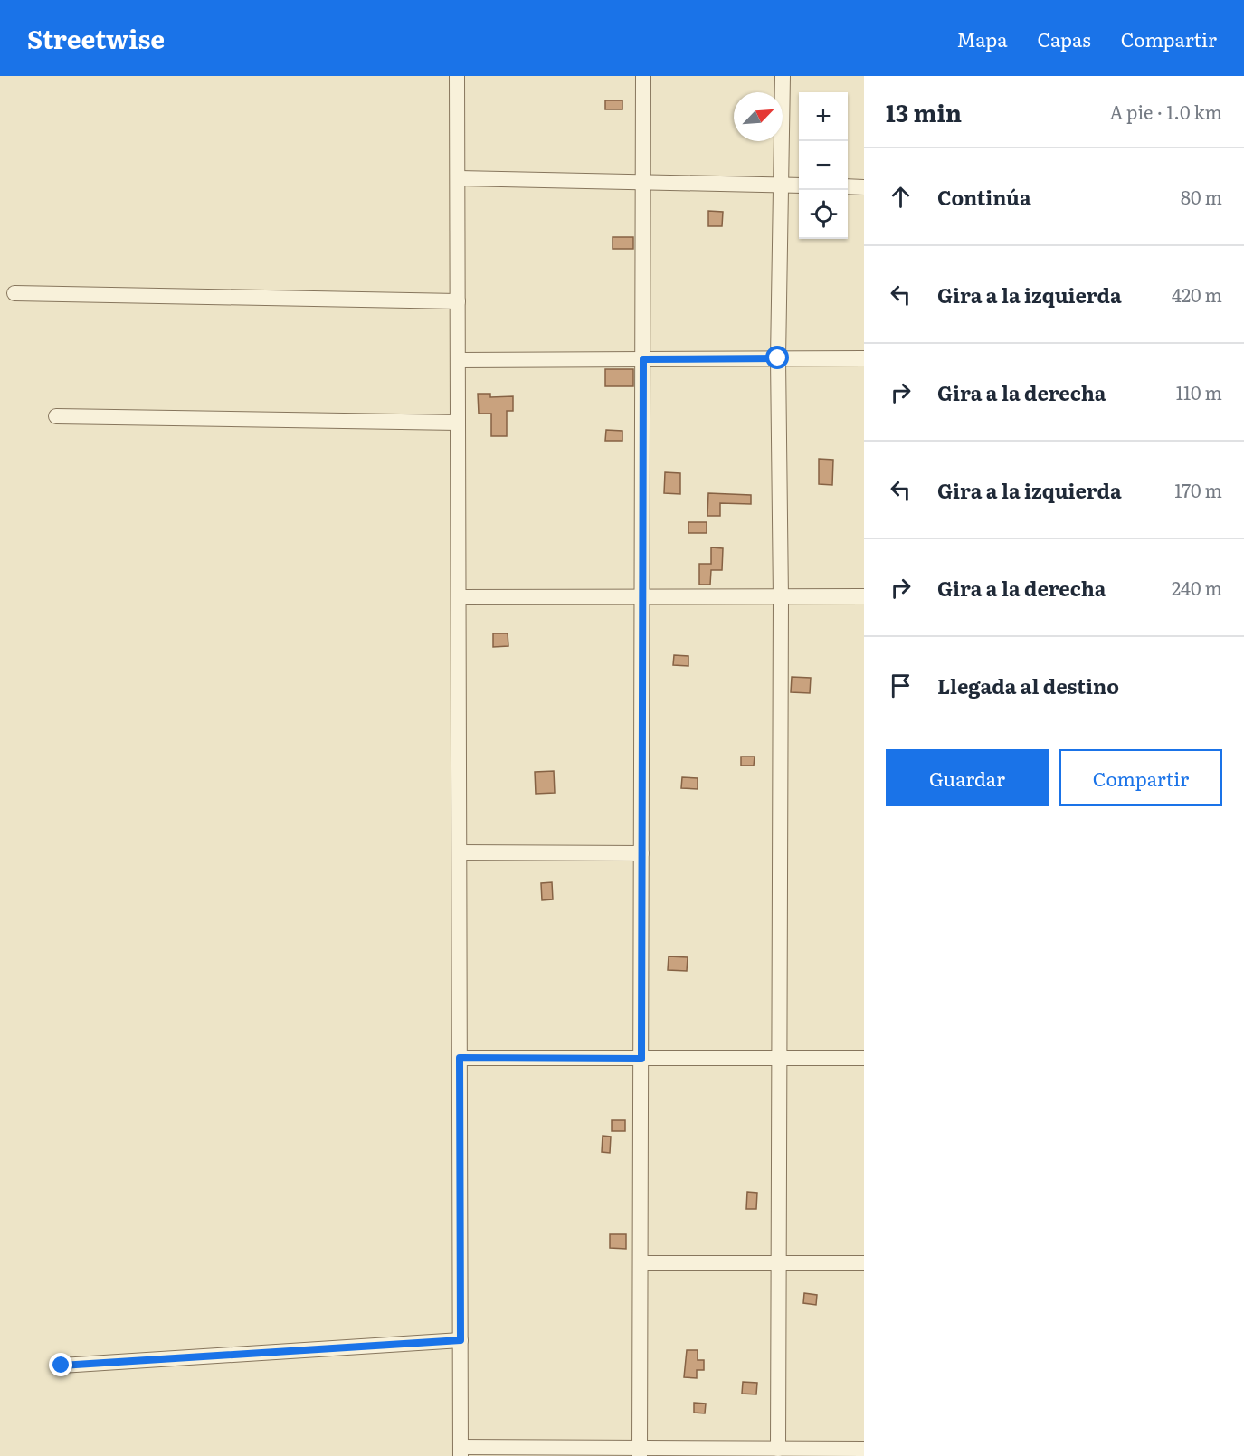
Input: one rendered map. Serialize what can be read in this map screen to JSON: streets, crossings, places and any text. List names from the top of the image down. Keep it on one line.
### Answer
{"north":"top right","page":{"header":"Streetwise","nav":["Mapa","Capas","Compartir"],"heading":["13 min","A pie · 1.0 km"],"map_buttons":["+","−"],"list":[["Continúa","80 m"],["Gira a la izquierda","420 m"],["Gira a la derecha","110 m"],["Gira a la izquierda","170 m"],["Gira a la derecha","240 m"],"Llegada al destino"],"buttons":["Guardar","Compartir"]}}
